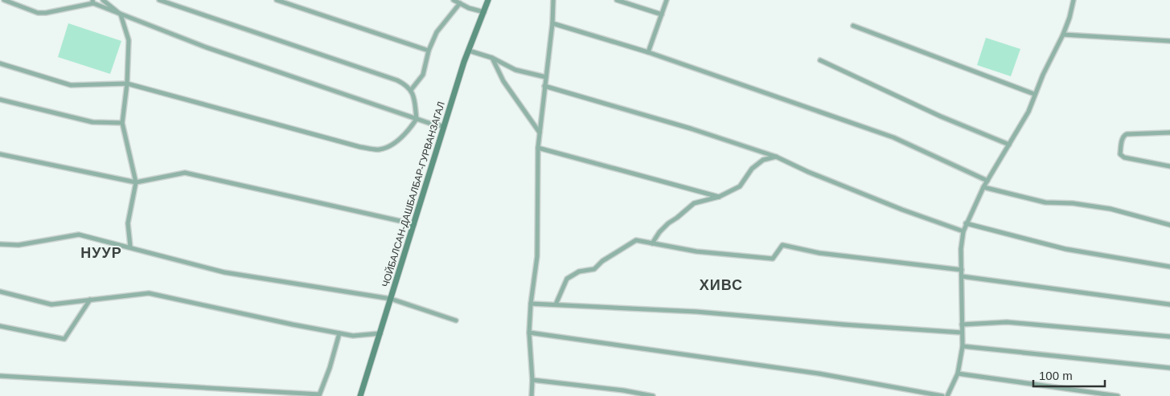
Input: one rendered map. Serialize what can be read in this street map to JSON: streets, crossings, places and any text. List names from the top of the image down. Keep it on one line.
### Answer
{"streets":{"street":["ЧОЙБАЛСАН-ДАШБАЛБАР-ГУРВАНЗАГАЛ"]},"districts":["НУУР","ХИВС"],"scale_bar":"100 m"}
